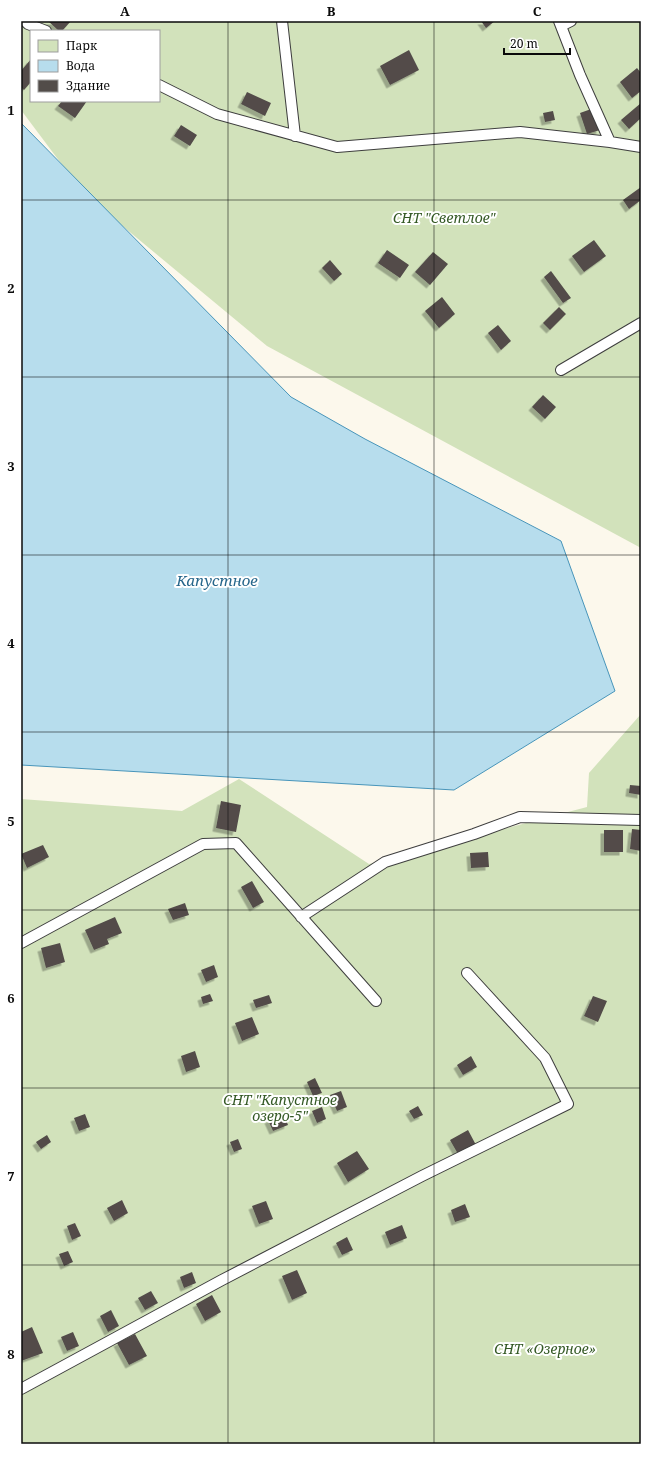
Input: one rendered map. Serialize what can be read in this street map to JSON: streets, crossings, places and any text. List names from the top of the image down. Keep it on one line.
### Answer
{"water":["Капустное"],"parks":["СНТ \"Светлое\"","СНТ \"Капустное озеро-5\"","СНТ «Озерное»"],"legend":["Парк","Вода","Здание"],"scale_bar":"20 m","grid":{"columns":["A","B","C"],"rows":["1","2","3","4","5","6","7","8"]}}
